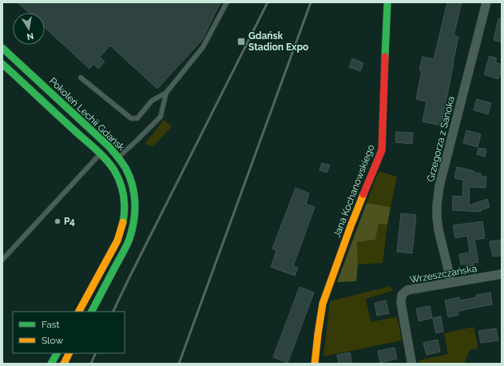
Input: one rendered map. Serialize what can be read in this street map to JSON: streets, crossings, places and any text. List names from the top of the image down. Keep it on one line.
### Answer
{"streets":{"street":["Pokoleń Lechii Gdańsk","Grzegorza z Sanoka","Jana Kochanowskiego","Wrzeszczańska"]},"crossings":[["Grzegorza z Sanoka","Wrzeszczańska"]],"places":{"transit":["Gdańsk Stadion Expo"],"other":["P4"]},"legend":["Fast","Slow"],"north":"bottom"}
